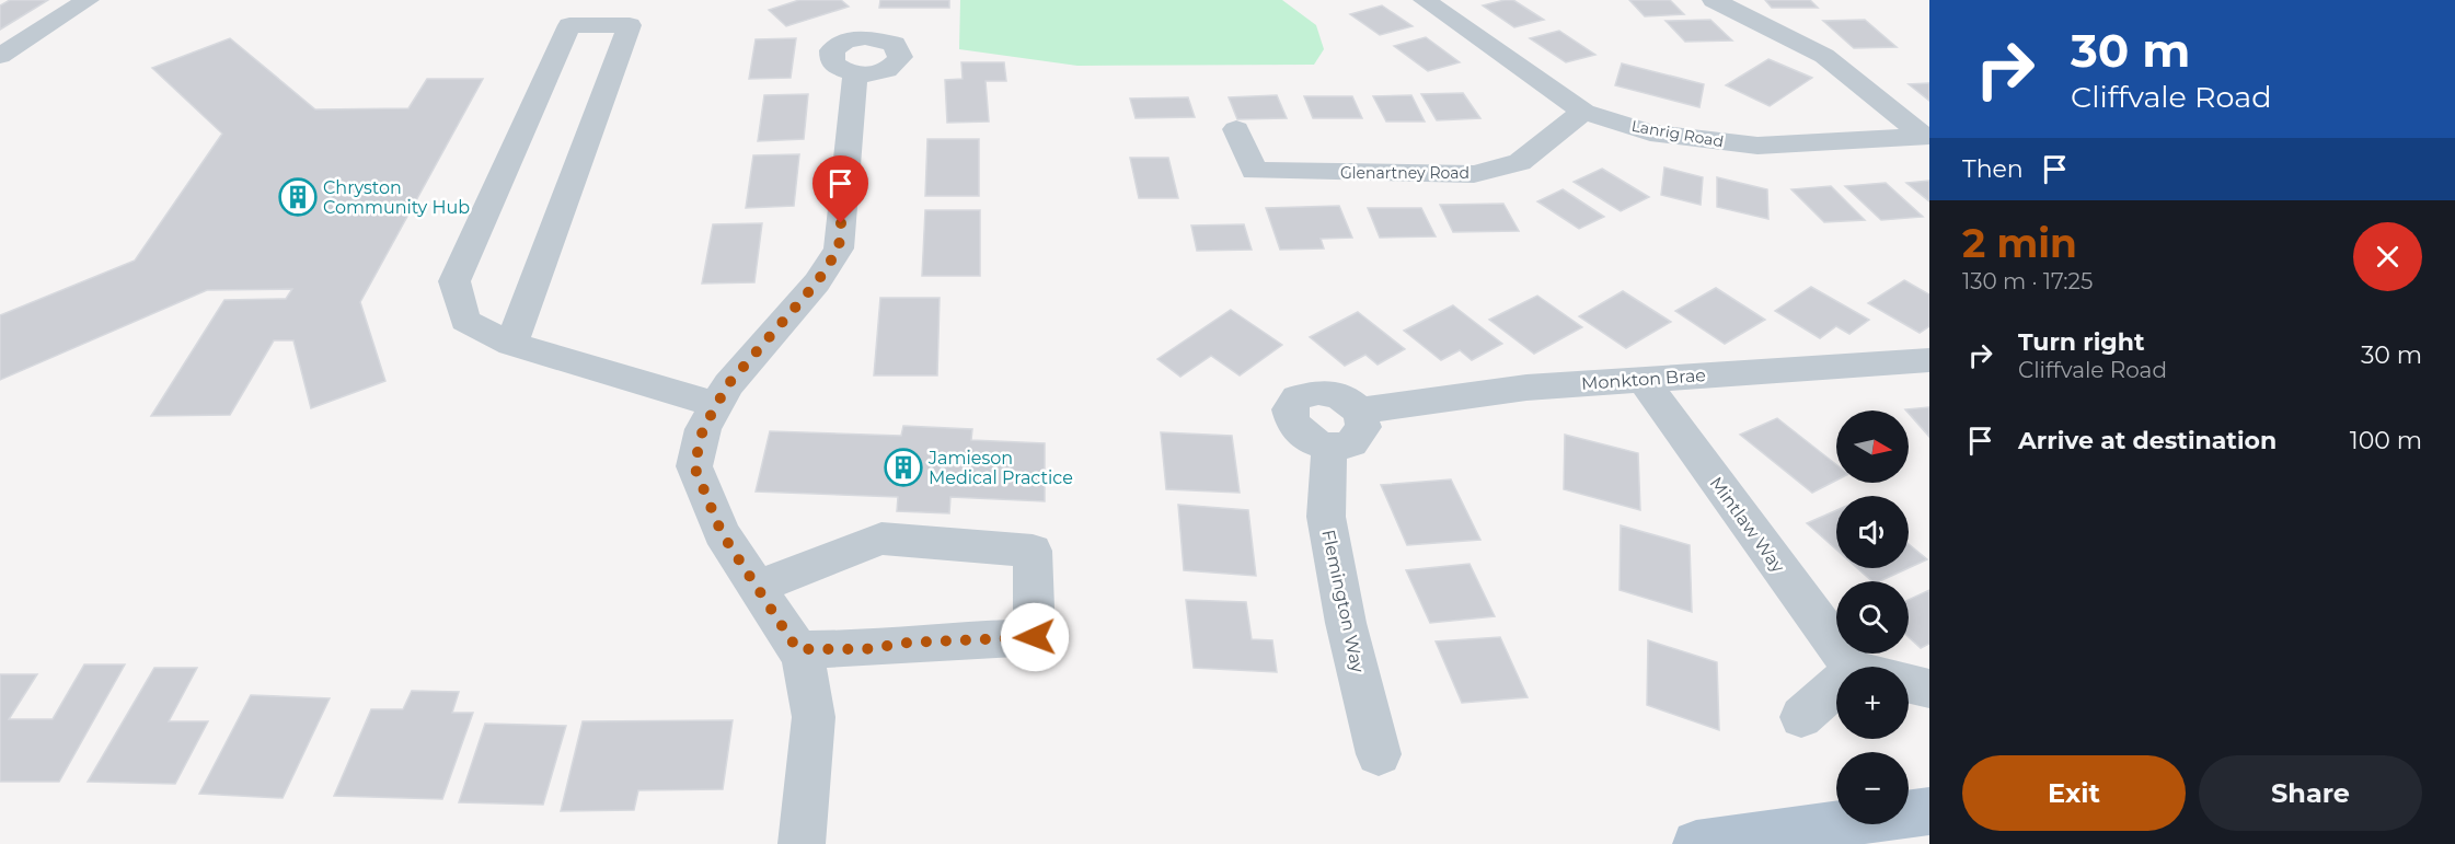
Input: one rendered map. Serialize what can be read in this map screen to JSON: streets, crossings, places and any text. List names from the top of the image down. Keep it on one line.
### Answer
{"streets":{"street":["Lanrig Road","Glenartney Road","Monkton Brae","Mintlaw Way","Flemington Way"]},"crossings":[["Lanrig Road","Glenartney Road"],["Monkton Brae","Mintlaw Way"],["Monkton Brae","Flemington Way"]],"places":{"building":["Chryston Community Hub","Jamieson Medical Practice"]},"north":"right","page":{"turn":["30 m","Cliffvale Road"],"then":"Then","heading":["2 min","130 m · 17:25"],"list":[{"name":"Turn right","note":"Cliffvale Road","value":"30 m"},{"name":"Arrive at destination","value":"100 m"}],"map_buttons":["+","−"],"buttons":["Exit","Share"]}}
